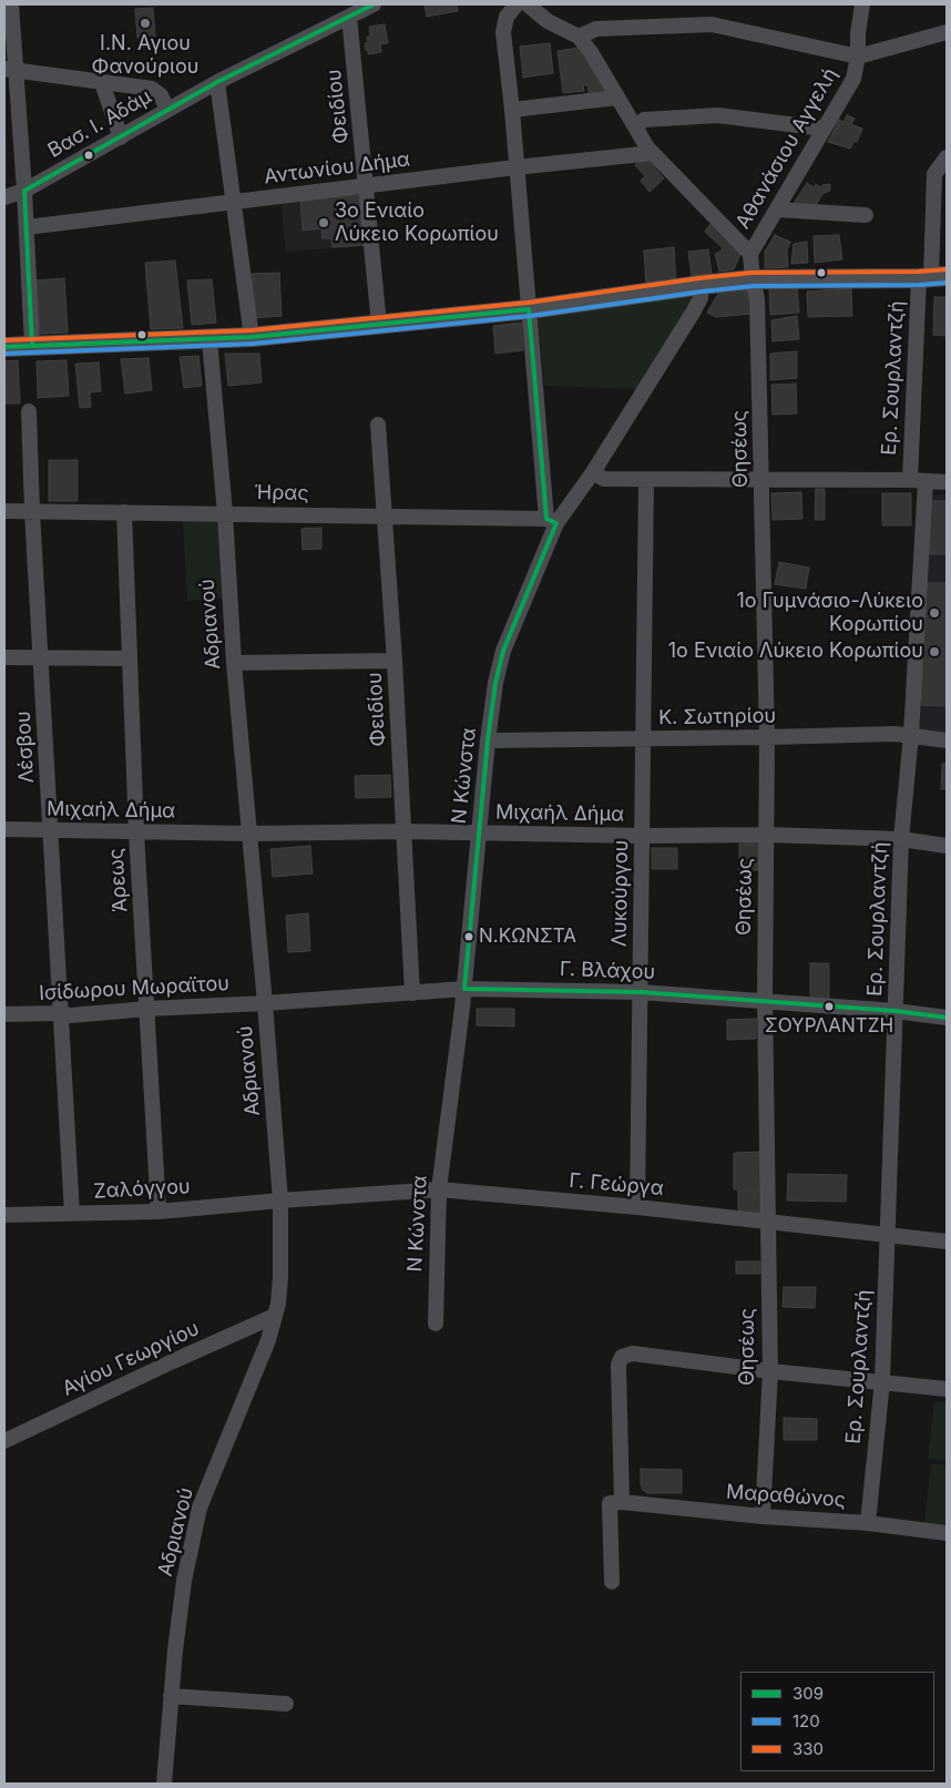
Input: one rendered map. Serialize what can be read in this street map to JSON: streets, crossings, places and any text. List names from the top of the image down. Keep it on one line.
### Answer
{"streets":{"street":["Φειδίου","Βασ. Ι. Αδάμ","Αθανάσιου Αγγελή","Αντωνίου Δήμα","Ερ. Σουρλαντζή","Θησέως","Ήρας","Αδριανού","Κ. Σωτηρίου","Λέσβου","Ν Κώνστα","Μιχαήλ Δήμα","Άρεως","Λυκούργου","Γ. Βλάχου","Ισίδωρου Μωραϊτου","Γ. Γεώργα","Ζαλόγγου","Αγίου Γεωργίου","Μαραθώνος"]},"crossings":[["Φειδίου","Βασ. Ι. Αδάμ"],["Φειδίου","Αντωνίου Δήμα"],["Φειδίου","Ήρας"],["Φειδίου","Μιχαήλ Δήμα"],["Φειδίου","Γ. Βλάχου"],["Αθανάσιου Αγγελή","Θησέως"],["Ερ. Σουρλαντζή","Κ. Σωτηρίου"],["Ερ. Σουρλαντζή","Μιχαήλ Δήμα"],["Ερ. Σουρλαντζή","Γ. Βλάχου"],["Ερ. Σουρλαντζή","Γ. Γεώργα"],["Ερ. Σουρλαντζή","Μαραθώνος"],["Θησέως","Κ. Σωτηρίου"],["Θησέως","Μιχαήλ Δήμα"],["Θησέως","Γ. Βλάχου"],["Θησέως","Γ. Γεώργα"],["Θησέως","Μαραθώνος"],["Ήρας","Αδριανού"],["Ήρας","Λέσβου"],["Ήρας","Ν Κώνστα"],["Ήρας","Άρεως"],["Αδριανού","Μιχαήλ Δήμα"],["Αδριανού","Γ. Βλάχου"],["Αδριανού","Ισίδωρου Μωραϊτου"],["Αδριανού","Γ. Γεώργα"],["Αδριανού","Ζαλόγγου"],["Αδριανού","Αγίου Γεωργίου"],["Κ. Σωτηρίου","Ν Κώνστα"],["Κ. Σωτηρίου","Λυκούργου"],["Λέσβου","Μιχαήλ Δήμα"],["Λέσβου","Ισίδωρου Μωραϊτου"],["Λέσβου","Ζαλόγγου"],["Ν Κώνστα","Μιχαήλ Δήμα"],["Ν Κώνστα","Γ. Βλάχου"],["Ν Κώνστα","Γ. Γεώργα"],["Μιχαήλ Δήμα","Άρεως"],["Μιχαήλ Δήμα","Λυκούργου"],["Άρεως","Ισίδωρου Μωραϊτου"],["Άρεως","Ζαλόγγου"],["Λυκούργου","Γ. Βλάχου"],["Λυκούργου","Γ. Γεώργα"],["Γ. Βλάχου","Ισίδωρου Μωραϊτου"],["Γ. Γεώργα","Ζαλόγγου"]],"places":["Ι.Ν. Αγιου Φανούριου","3ο Ενιαίο Λύκειο Κορωπίου","1ο Γυμνάσιο-Λύκειο Κορωπίου","1ο Ενιαίο Λύκειο Κορωπίου","Ν.ΚΩΝΣΤΑ","ΣΟΥΡΛΑΝΤΖΗ"],"lines":["transit line 309","transit line 330","transit line 120"],"legend":["309","120","330"]}
